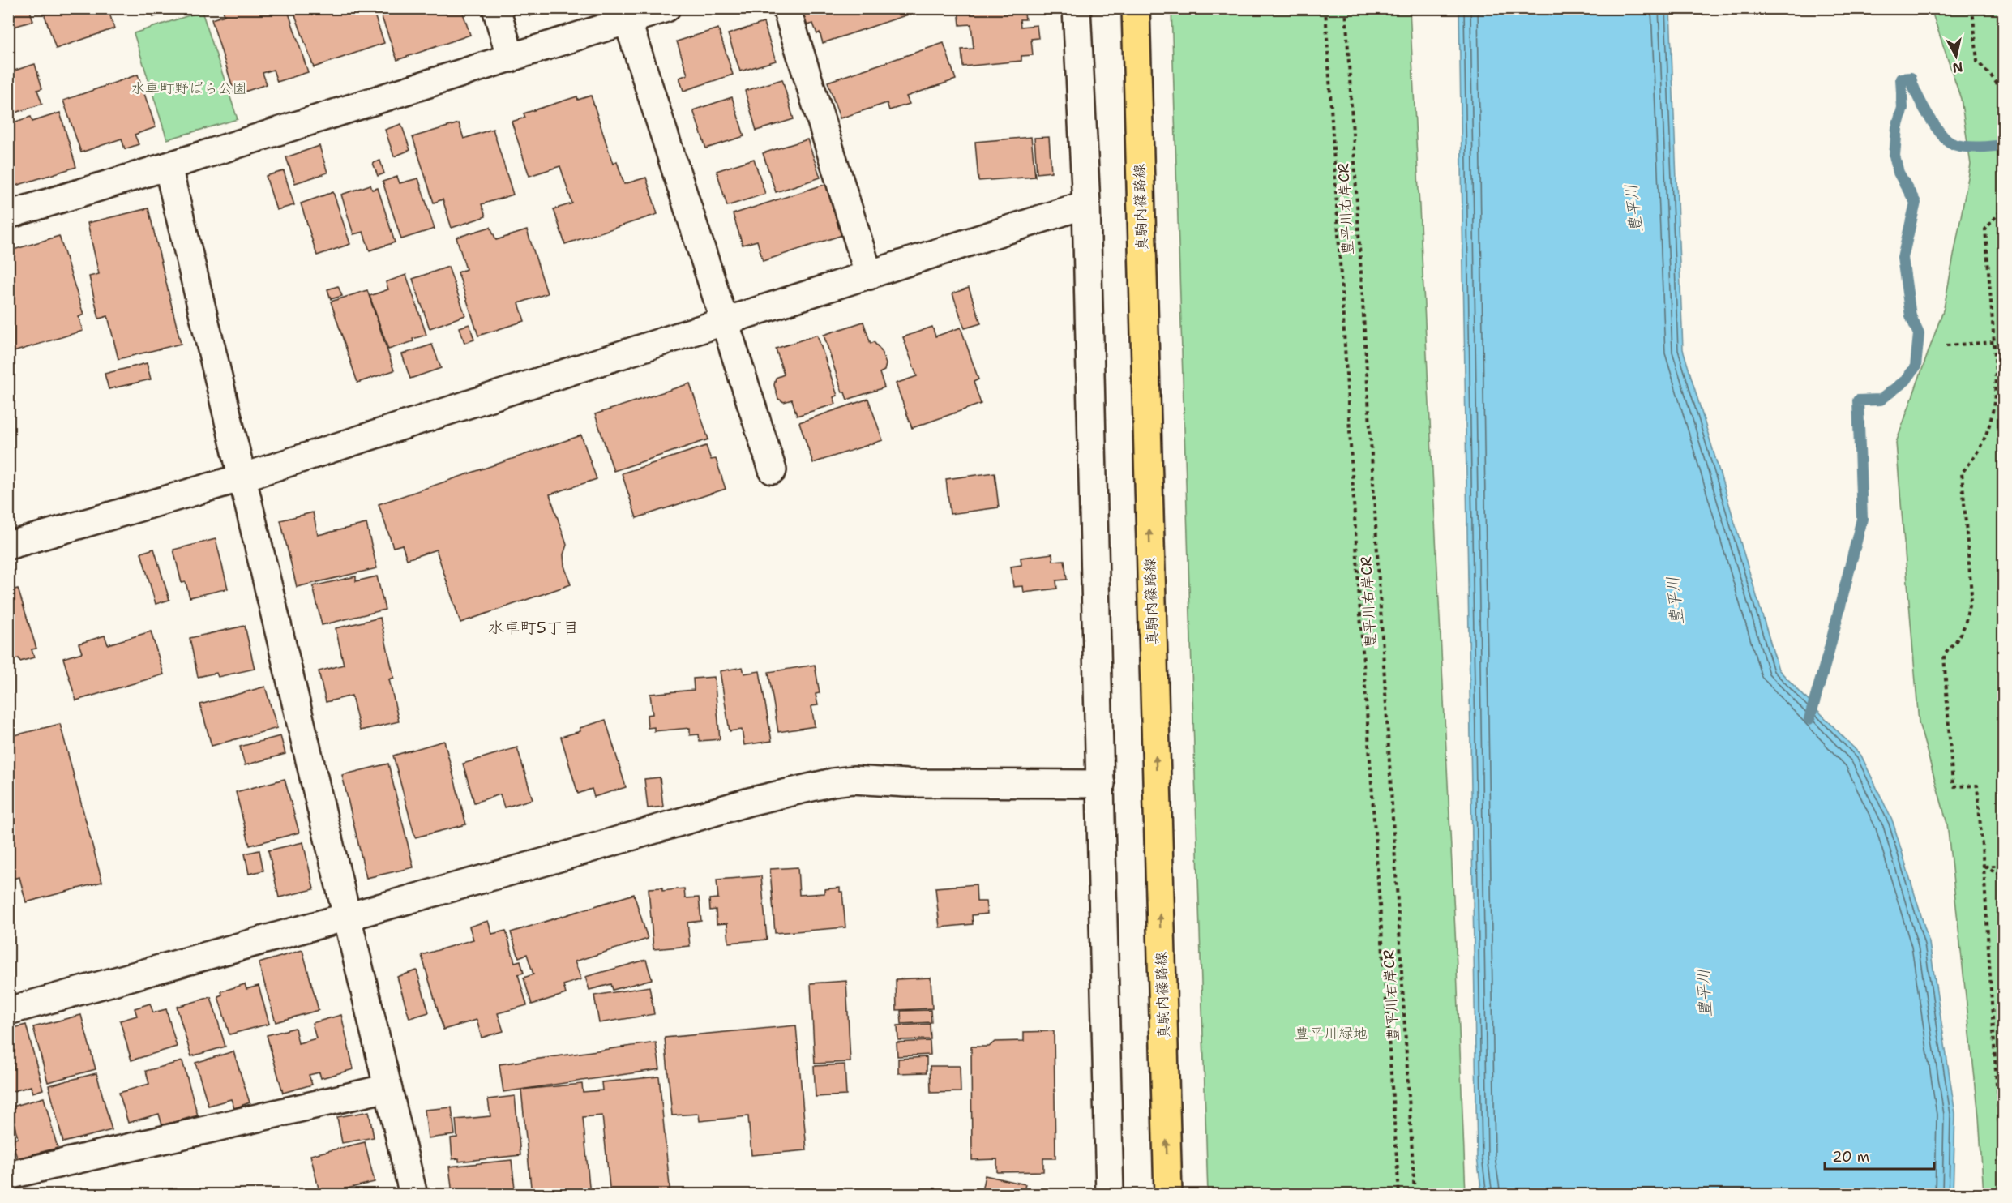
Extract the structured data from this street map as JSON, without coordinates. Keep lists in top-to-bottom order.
{
  "streets": {
    "main road": ["真駒内篠路線"],
    "path": ["豊平川右岸CR"]
  },
  "one_way": ["真駒内篠路線"],
  "districts": ["水車町5丁目"],
  "water": ["豊平川"],
  "parks": ["水車町野ばら公園", "豊平川緑地"],
  "scale_bar": "20 m",
  "north": "bottom"
}
